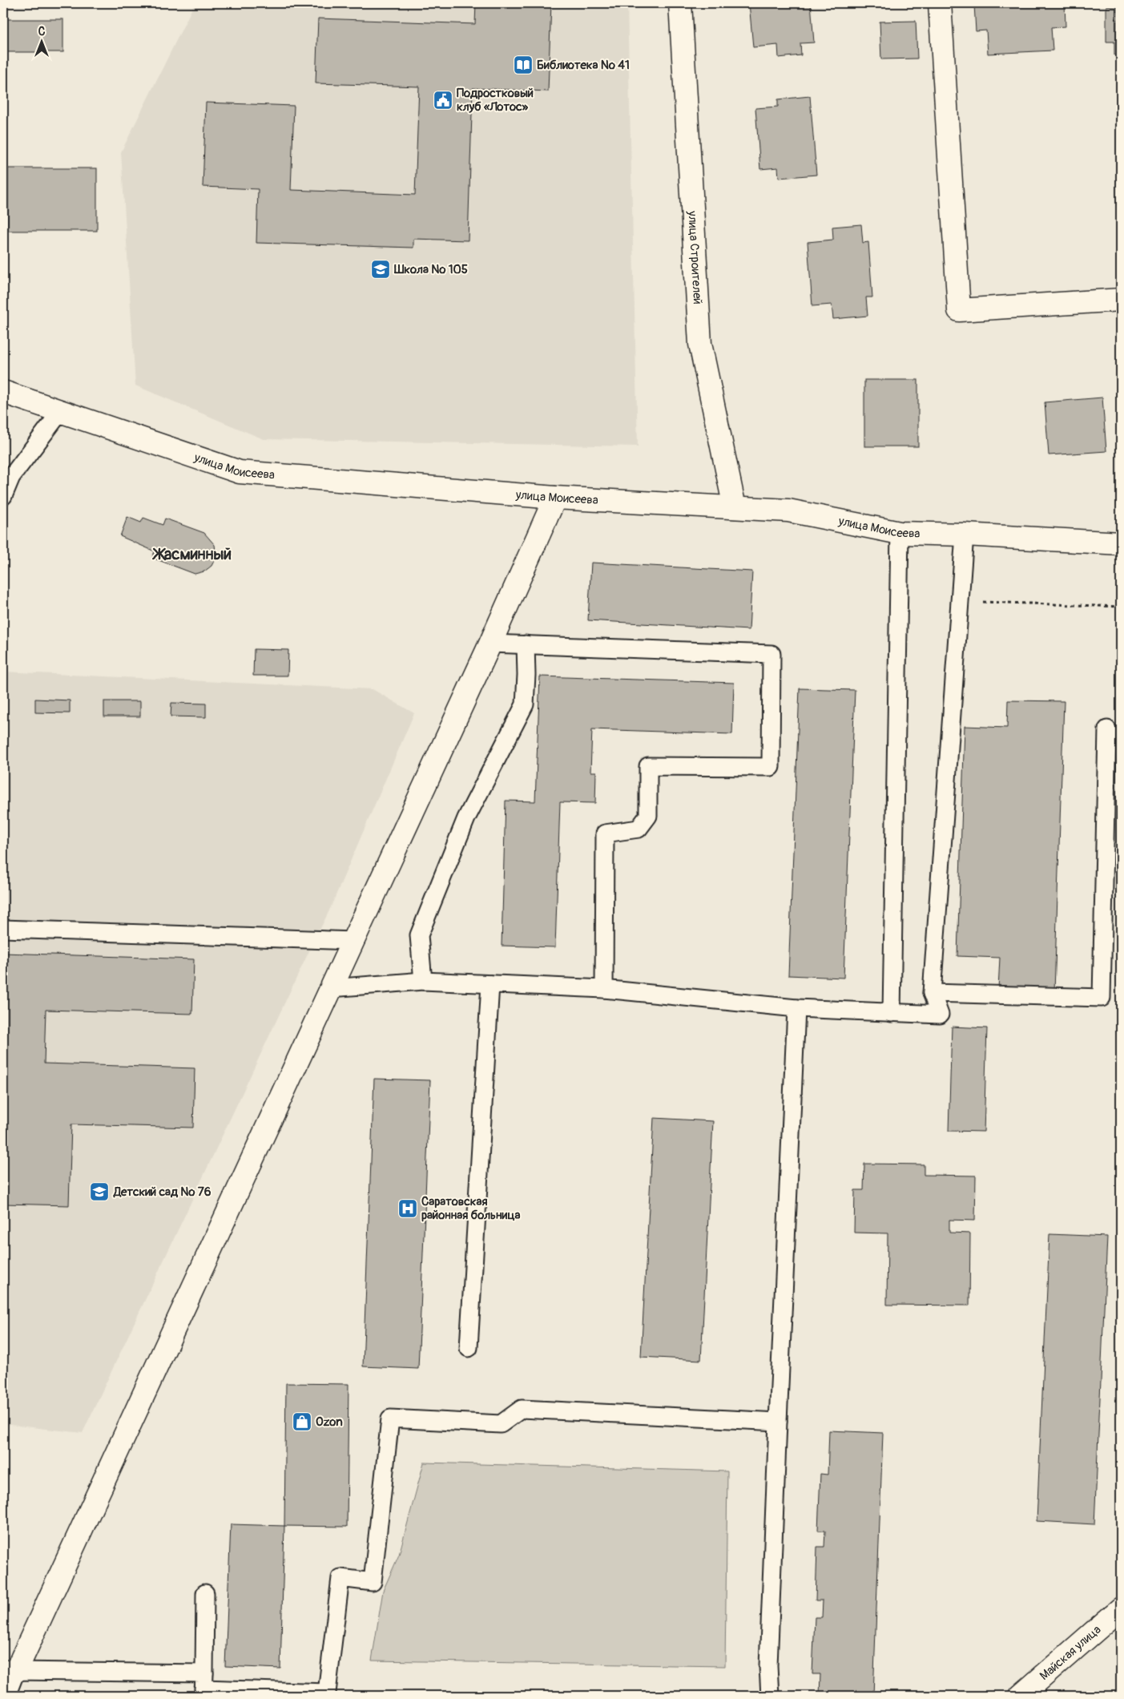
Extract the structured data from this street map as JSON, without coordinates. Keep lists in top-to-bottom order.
{
  "streets": {
    "street": ["улица Строителей", "улица Моисеева", "Майская улица"]
  },
  "crossings": [
    ["улица Строителей", "улица Моисеева"]
  ],
  "districts": ["Жасминный"],
  "places": {
    "library": ["Библиотека № 41"],
    "public building": ["Подростковый клуб «Лотос»"],
    "school or university": ["Школа № 105", "Детский сад № 76"],
    "hospital": ["Саратовская районная больница"],
    "shop": ["Ozon"]
  },
  "north": "top"
}
